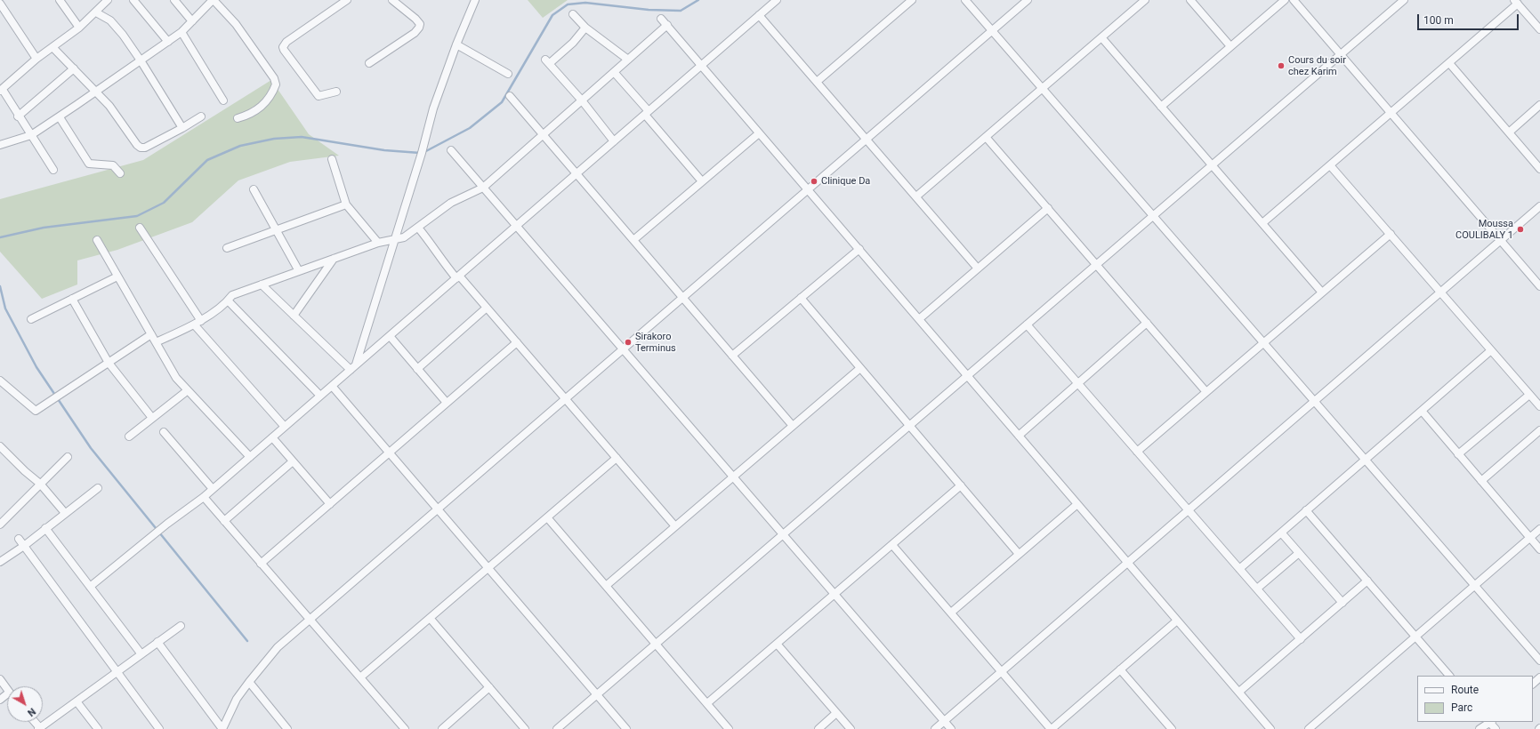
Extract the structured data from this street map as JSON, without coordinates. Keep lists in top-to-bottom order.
{
  "places": [
    "Cours du soir chez Karim",
    "Clinique Da",
    "Moussa COULIBALY 1",
    "Sirakoro Terminus"
  ],
  "legend": ["Route", "Parc"],
  "scale_bar": "100 m",
  "north": "bottom right"
}
